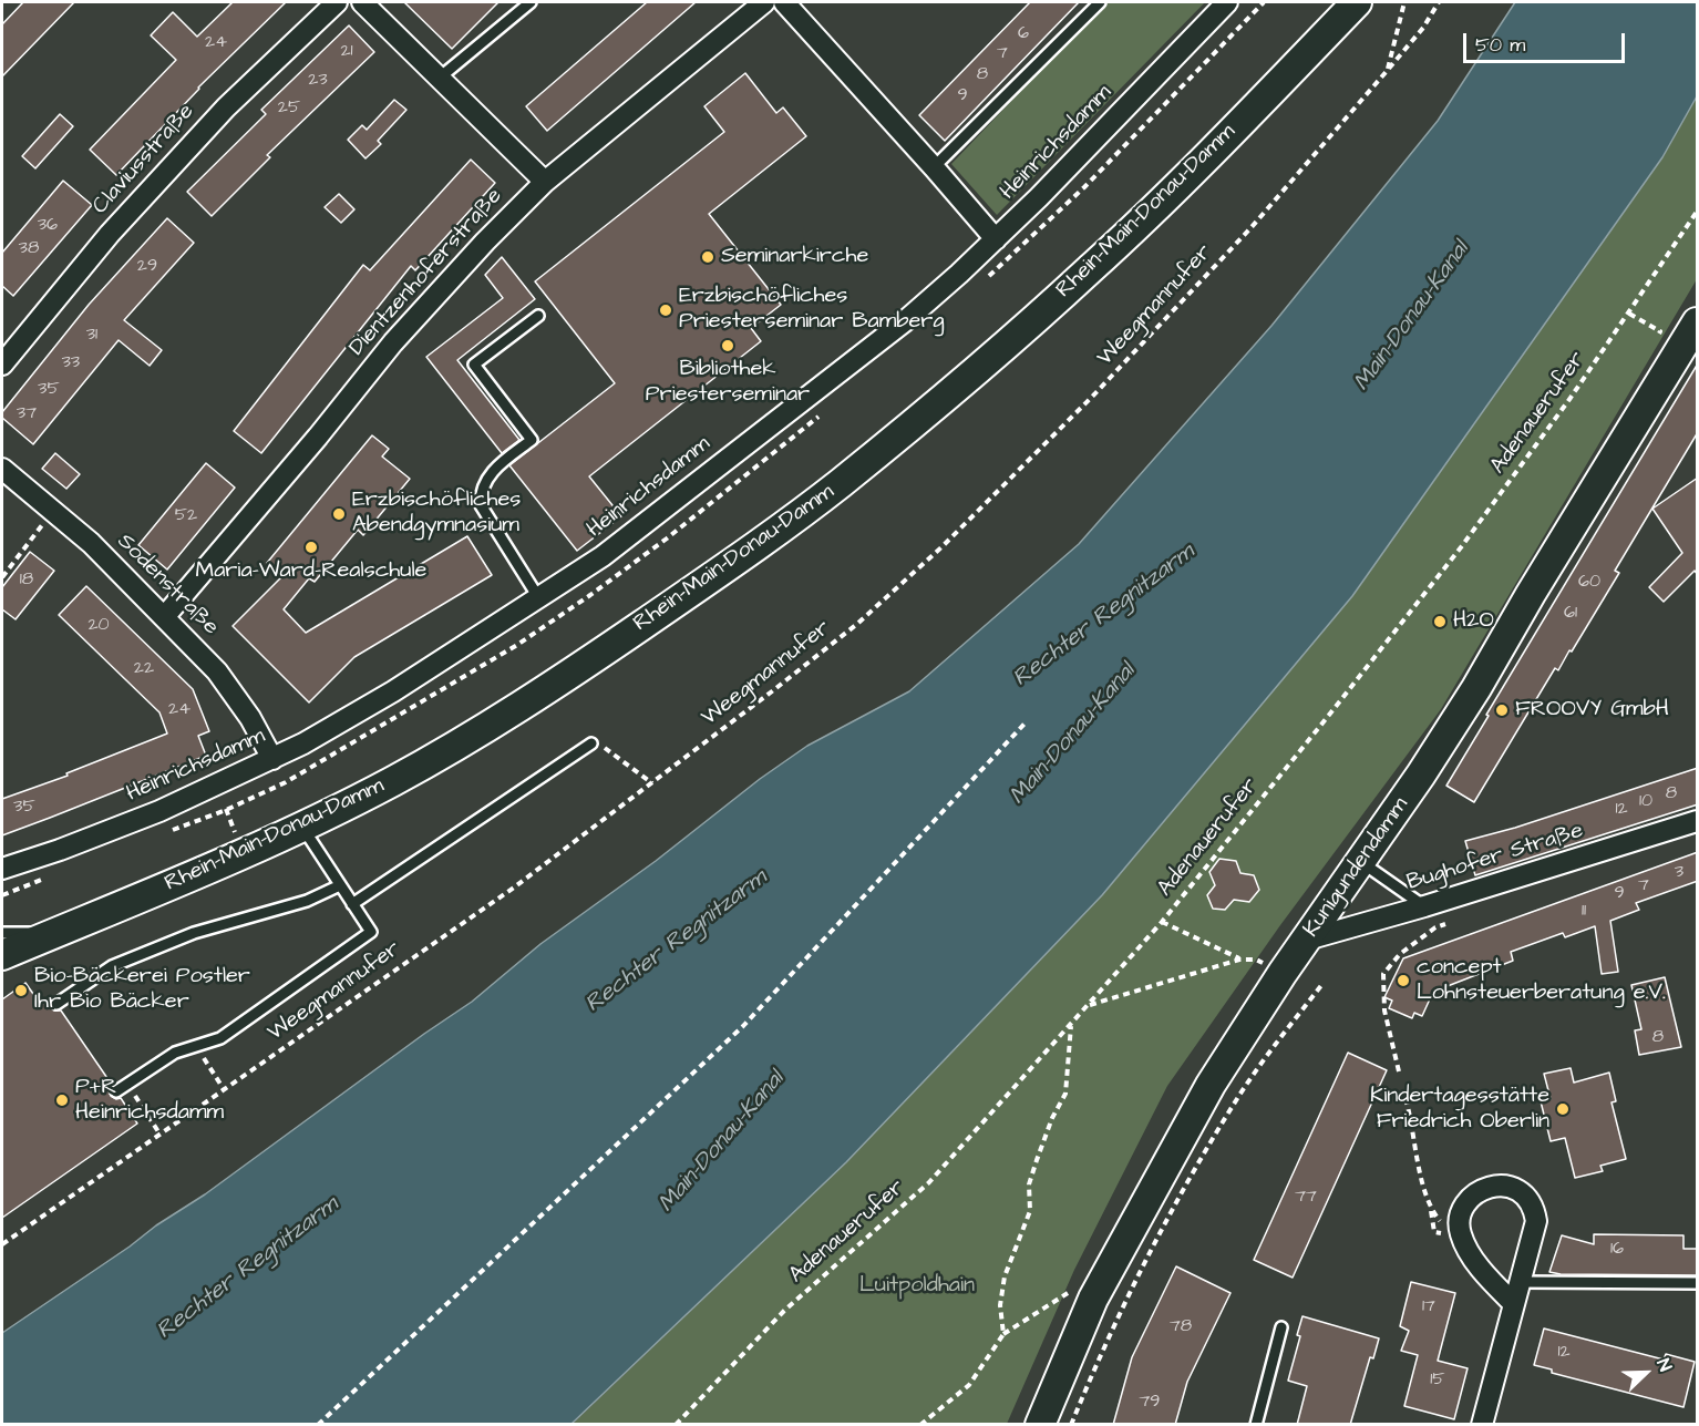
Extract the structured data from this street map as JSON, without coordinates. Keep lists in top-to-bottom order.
{
  "streets": {
    "street": [
      "Heinrichsdamm",
      "Claviusstraße",
      "Rhein-Main-Donau-Damm",
      "Dientzenhoferstraße",
      "Sodenstraße",
      "Bughofer Straße",
      "Kunigundendamm"
    ],
    "path": ["Weegmannufer", "Adenauerufer"]
  },
  "crossings": [
    ["Heinrichsdamm", "Sodenstraße"],
    ["Dientzenhoferstraße", "Sodenstraße"],
    ["Bughofer Straße", "Kunigundendamm"]
  ],
  "water": ["Main-Donau-Kanal", "Rechter Regnitzarm"],
  "parks": ["Luitpoldhain"],
  "places": [
    "Seminarkirche",
    "Erzbischöfliches Priesterseminar Bamberg",
    "Bibliothek Priesterseminar",
    "Erzbischöfliches Abendgymnasium",
    "Maria-Ward-Realschule",
    "H2O",
    "FROOVY GmbH",
    "concept Lohnsteuerberatung e.V.",
    "Bio-Bäckerei Postler Ihr Bio Bäcker",
    "P+R Heinrichsdamm",
    "Kindertagesstätte Friedrich Oberlin"
  ],
  "house_numbers": [
    "6",
    "24",
    "21",
    "7",
    "8",
    "23",
    "9",
    "25",
    "36",
    "38",
    "29",
    "31",
    "33",
    "35",
    "37",
    "52",
    "18",
    "60",
    "61",
    "20",
    "22",
    "24",
    "8",
    "10",
    "35",
    "12",
    "3",
    "7",
    "9",
    "11",
    "8",
    "77",
    "16",
    "17",
    "78",
    "12",
    "15",
    "79"
  ],
  "scale_bar": "50 m",
  "north": "top right"
}
